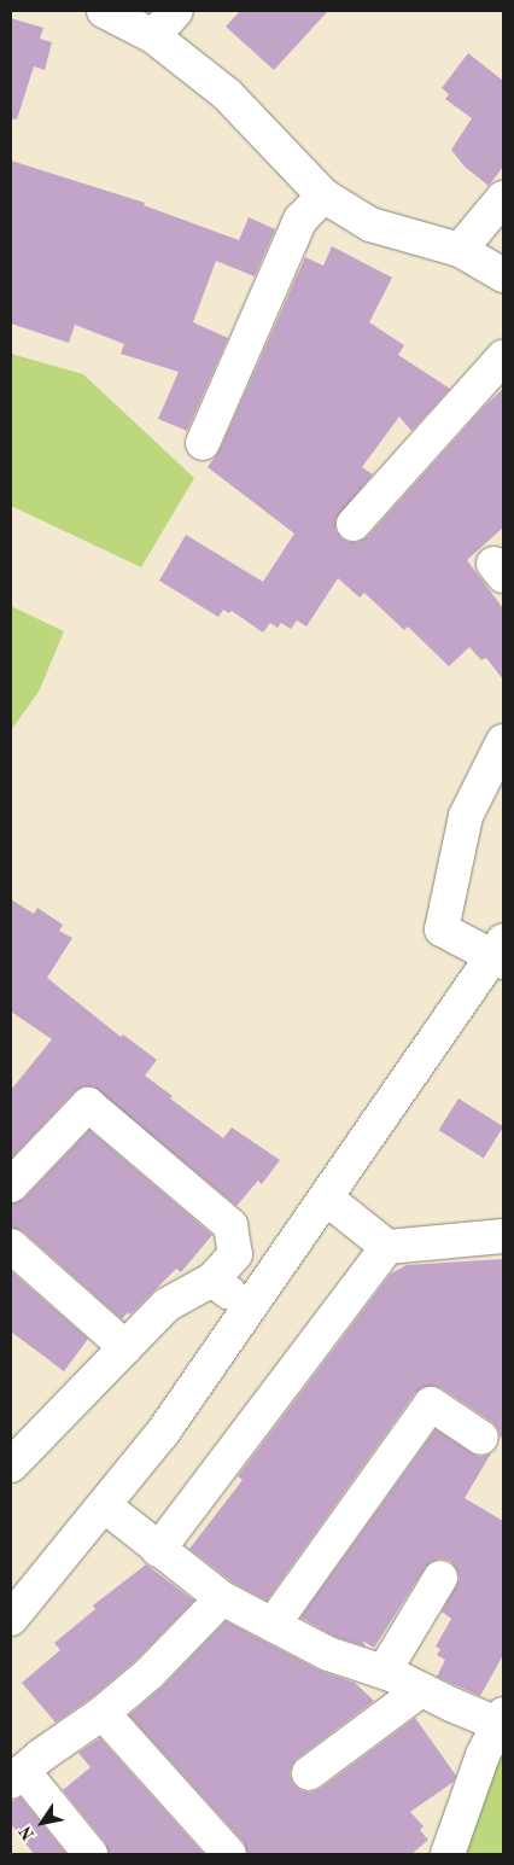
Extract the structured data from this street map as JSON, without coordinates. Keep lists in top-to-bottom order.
{
  "north": "bottom left"
}
